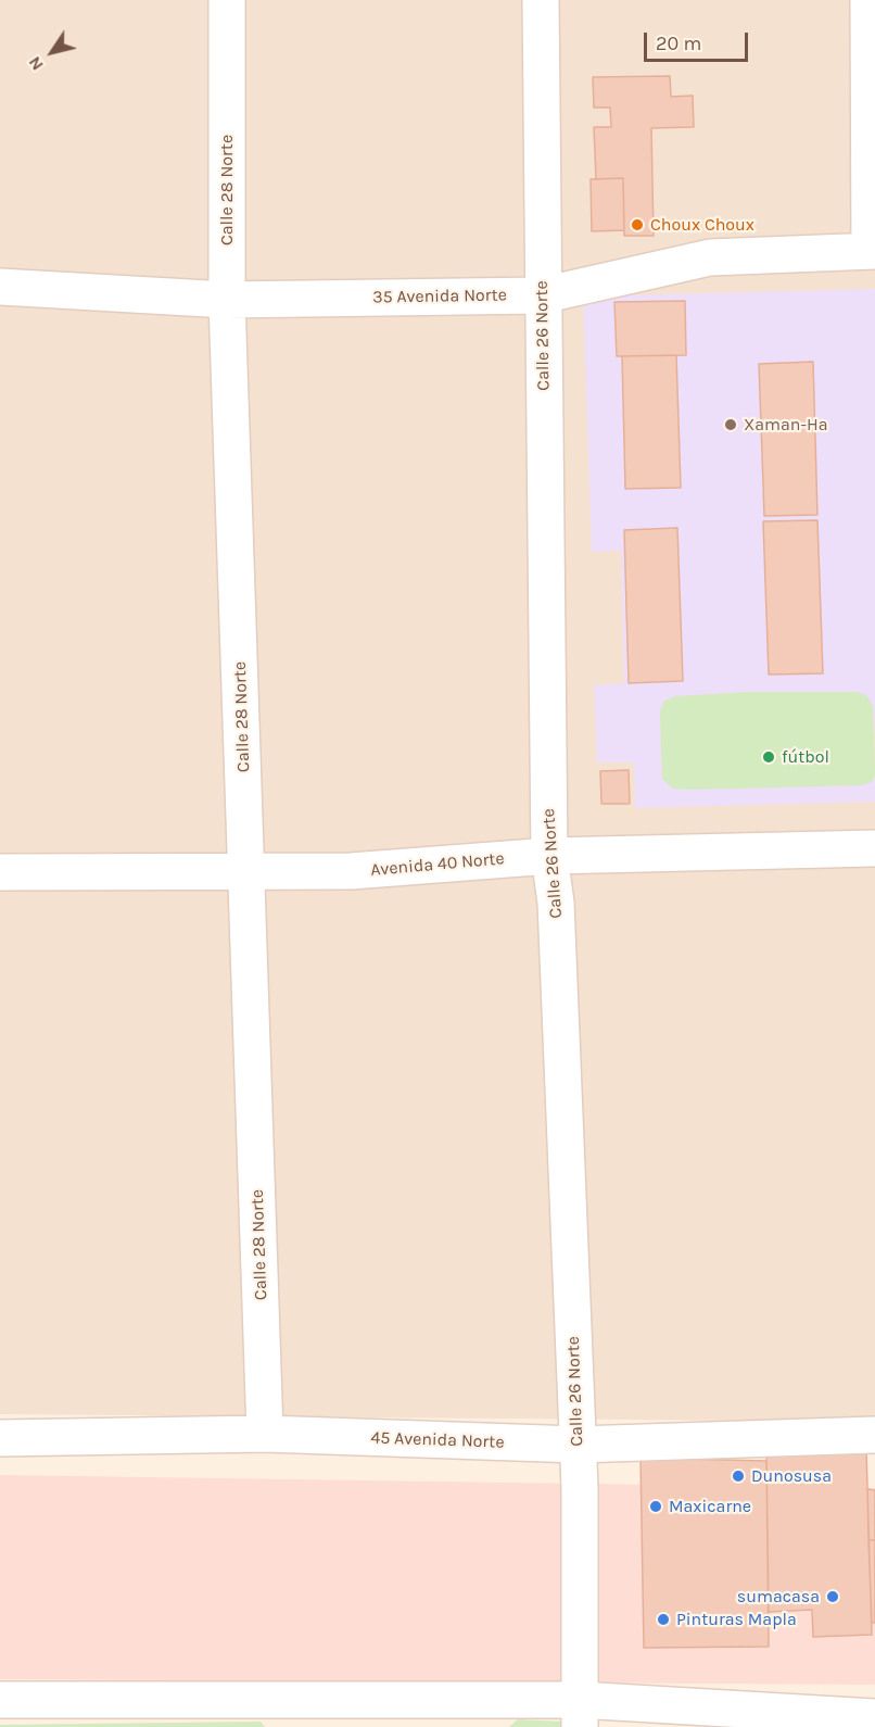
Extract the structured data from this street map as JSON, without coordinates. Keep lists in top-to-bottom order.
{
  "streets": {
    "street": [
      "Calle 28 Norte",
      "35 Avenida Norte",
      "Calle 26 Norte",
      "Avenida 40 Norte",
      "45 Avenida Norte"
    ]
  },
  "crossings": [
    ["Calle 28 Norte", "35 Avenida Norte"],
    ["Calle 28 Norte", "Avenida 40 Norte"],
    ["Calle 28 Norte", "45 Avenida Norte"],
    ["35 Avenida Norte", "Calle 26 Norte"],
    ["Calle 26 Norte", "Avenida 40 Norte"],
    ["Calle 26 Norte", "45 Avenida Norte"]
  ],
  "places": [
    "Choux Choux",
    "Xaman-Ha",
    "fútbol",
    "Dunosusa",
    "Maxicarne",
    "sumacasa",
    "Pinturas Mapla"
  ],
  "scale_bar": "20 m",
  "north": "bottom left"
}
